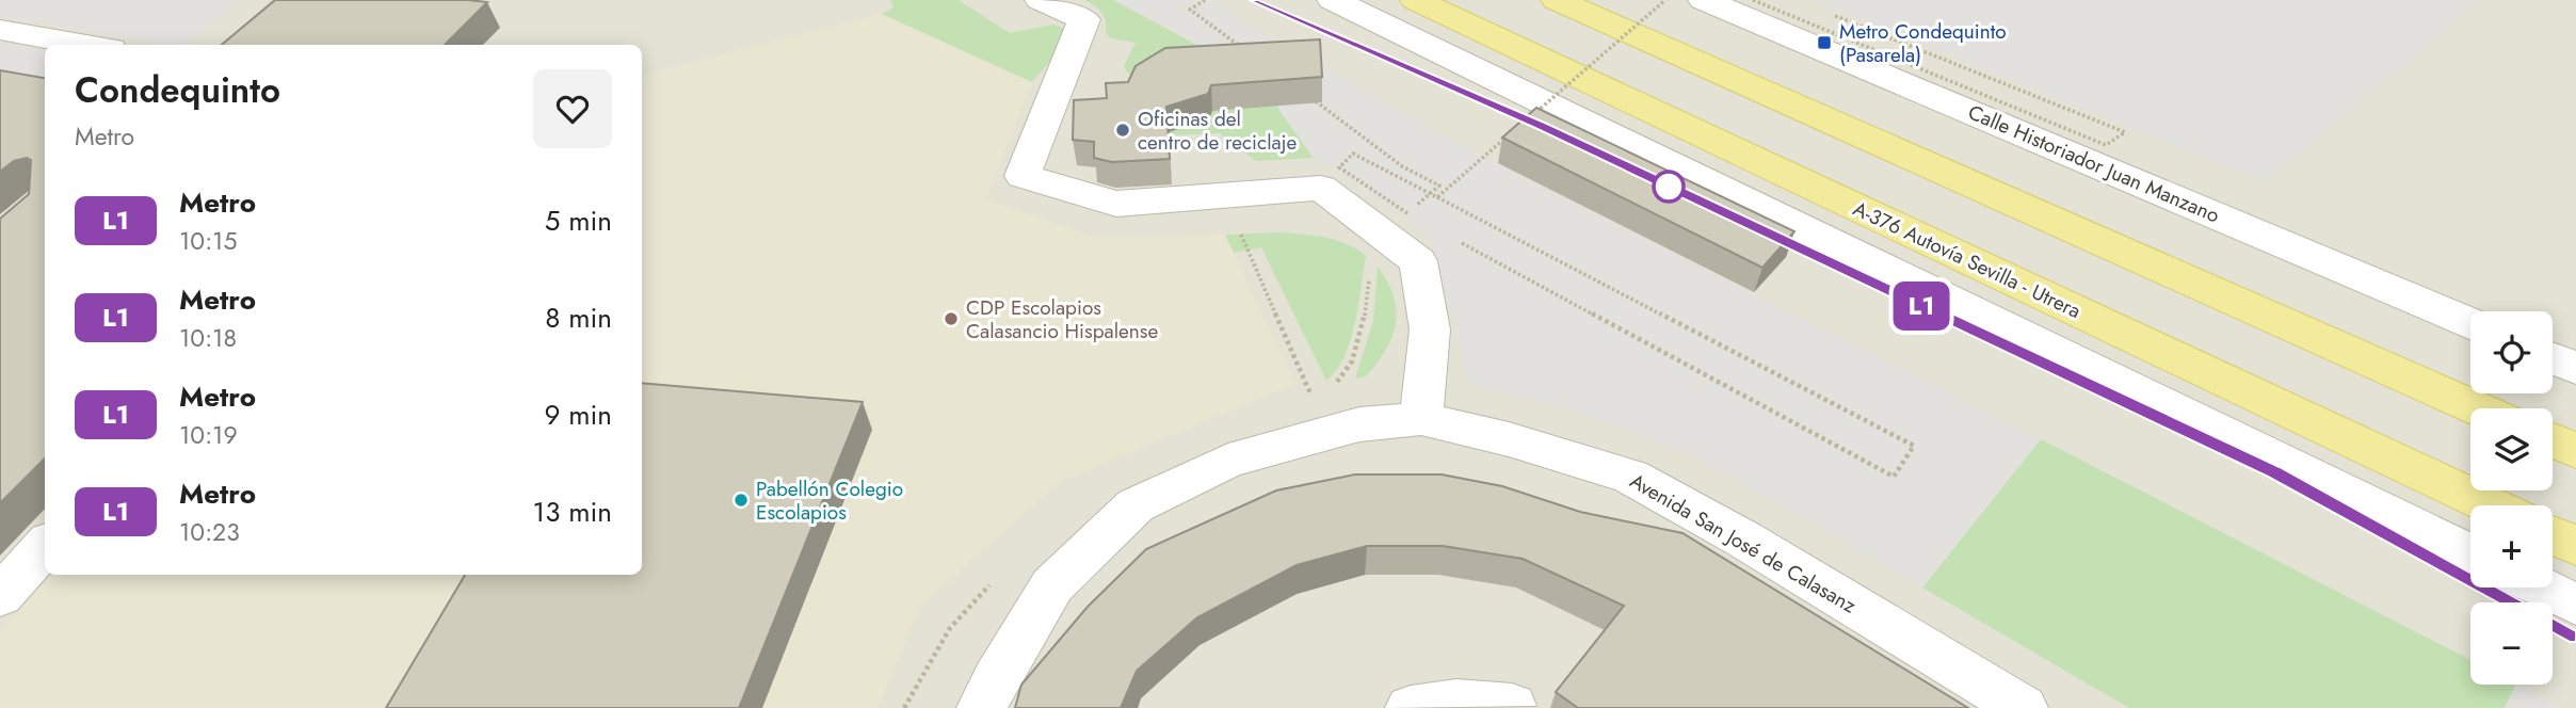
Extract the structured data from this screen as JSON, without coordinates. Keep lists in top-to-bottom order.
{
  "streets": {
    "main road": ["A-376 Autovía Sevilla - Utrera"],
    "street": ["Calle Historiador Juan Manzano", "Avenida San José de Calasanz"]
  },
  "places": {
    "transit": ["Metro Condequinto (Pasarela)"],
    "other": ["Oficinas del centro de reciclaje", "CDP Escolapios Calasancio Hispalense", "Pabellón Colegio Escolapios"]
  },
  "lines": ["metro line L1"],
  "page": {
    "on_map": "L1",
    "heading": ["Condequinto", "Metro"],
    "list": [
      {
        "mark": "L1",
        "name": "Metro",
        "note": "10:15",
        "value": "5 min"
      },
      {
        "mark": "L1",
        "name": "Metro",
        "note": "10:18",
        "value": "8 min"
      },
      {
        "mark": "L1",
        "name": "Metro",
        "note": "10:19",
        "value": "9 min"
      },
      {
        "mark": "L1",
        "name": "Metro",
        "note": "10:23",
        "value": "13 min"
      }
    ],
    "map_buttons": ["+", "−"]
  }
}
